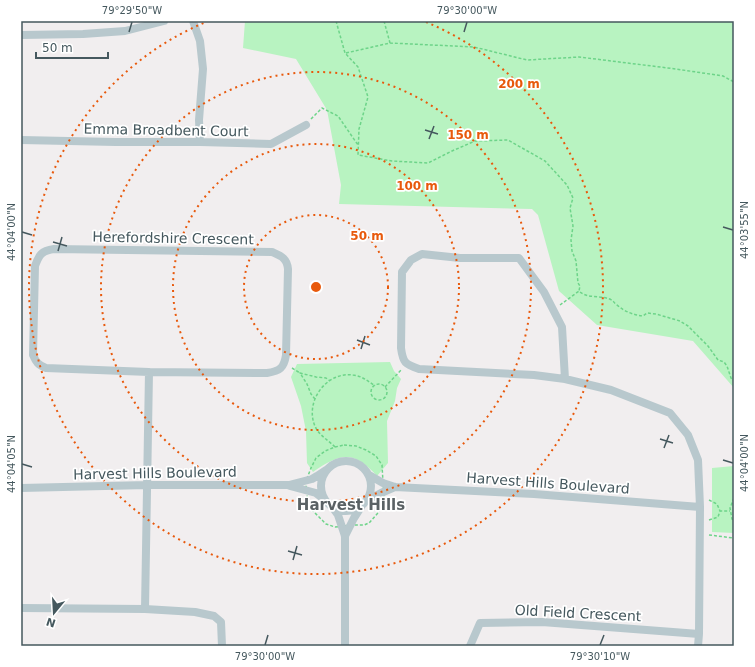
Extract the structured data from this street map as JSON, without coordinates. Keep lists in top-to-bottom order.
{
  "streets": {
    "street": [
      "Emma Broadbent Court",
      "Herefordshire Crescent",
      "Harvest Hills Boulevard",
      "Old Field Crescent"
    ]
  },
  "districts": ["Harvest Hills"],
  "scale_bar": "50 m",
  "north": "bottom",
  "coordinates": [
    "79°29'50\"W",
    "79°30'00\"W",
    "44°03'55\"N",
    "44°04'00\"N",
    "44°04'05\"N",
    "79°30'10\"W"
  ],
  "rings": [
    "200 m",
    "150 m",
    "100 m",
    "50 m"
  ]
}
